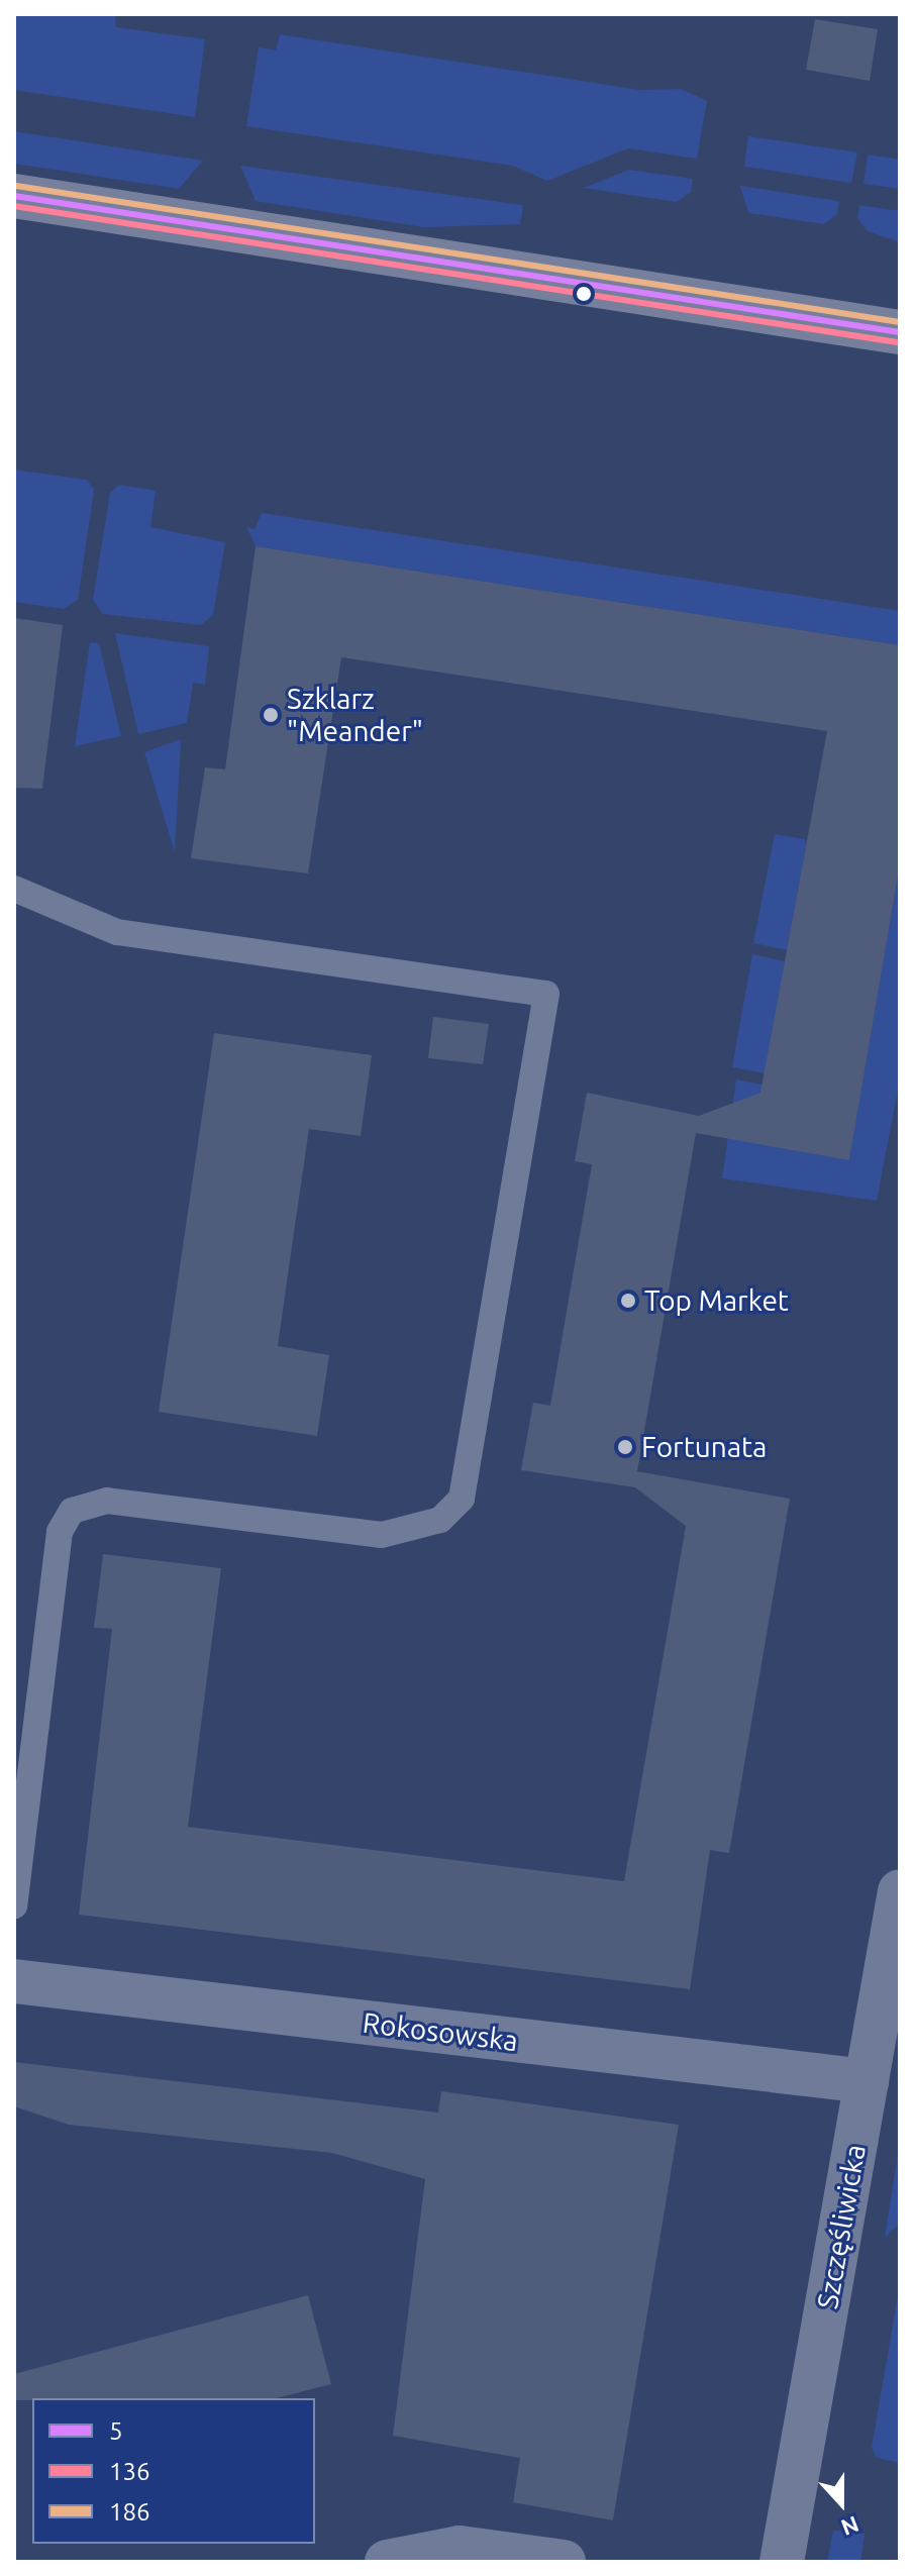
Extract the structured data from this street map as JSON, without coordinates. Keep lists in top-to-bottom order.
{
  "streets": {
    "street": ["Rokosowska", "Szczęśliwicka"]
  },
  "crossings": [
    ["Rokosowska", "Szczęśliwicka"]
  ],
  "places": ["Szklarz \"Meander\"", "Top Market", "Fortunata"],
  "lines": ["transit line 186", "transit line 5", "transit line 136"],
  "legend": ["5", "136", "186"],
  "north": "bottom"
}
